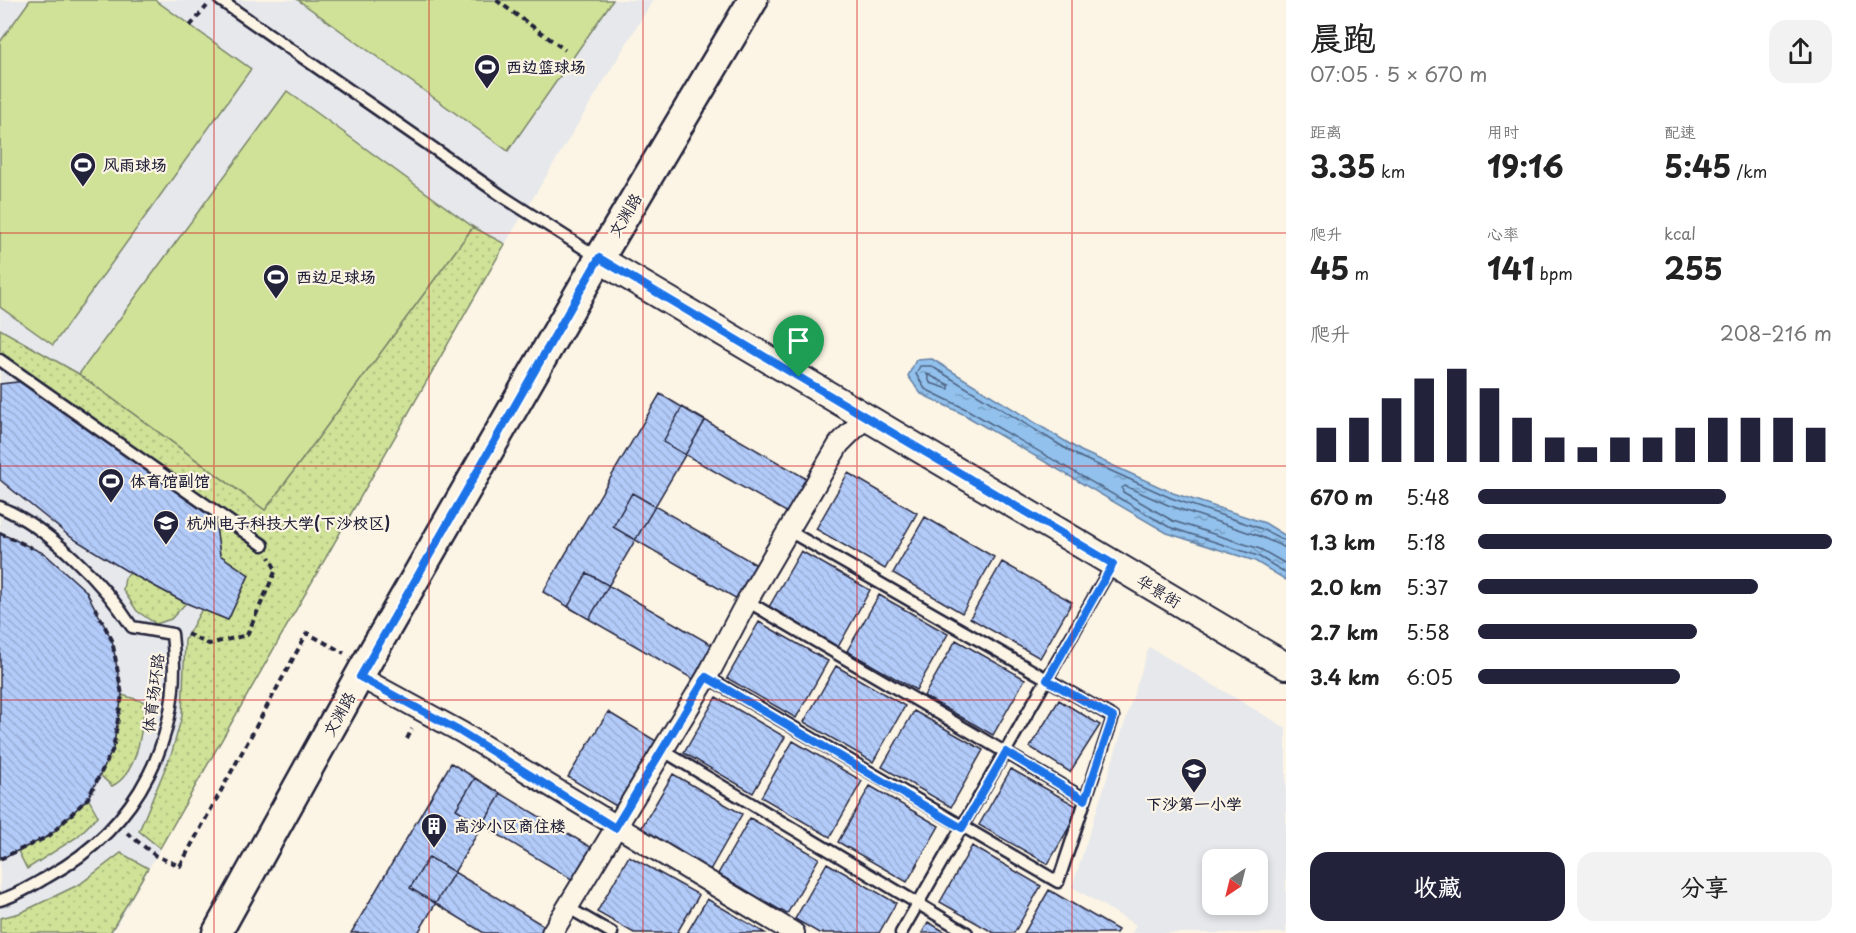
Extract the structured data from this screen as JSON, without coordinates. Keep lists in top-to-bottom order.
{
  "streets": {
    "main road": ["文渊路"],
    "street": ["华景街"],
    "lane": ["体育场环路"]
  },
  "crossings": [
    ["文渊路", "华景街"]
  ],
  "places": {
    "sports": [
      "西边篮球场",
      "风雨球场",
      "西边足球场",
      "体育馆副馆"
    ],
    "school or university": ["杭州电子科技大学(下沙校区)", "下沙第一小学"],
    "building": ["高沙小区商住楼"]
  },
  "north": "bottom left",
  "page": {
    "heading": ["晨跑", "07:05 · 5 × 670 m"],
    "stats": [
      ["距离", "3.35 km"],
      ["用时", "19:16"],
      ["配速", "5:45 /km"],
      ["爬升", "45 m"],
      ["心率", "141 bpm"],
      ["kcal", "255"]
    ],
    "chart": ["爬升", "208–216 m"],
    "list": [
      {
        "name": "670 m",
        "note": "5:48"
      },
      {
        "name": "1.3 km",
        "note": "5:18"
      },
      {
        "name": "2.0 km",
        "note": "5:37"
      },
      {
        "name": "2.7 km",
        "note": "5:58"
      },
      {
        "name": "3.4 km",
        "note": "6:05"
      }
    ],
    "buttons": ["收藏", "分享"]
  }
}
